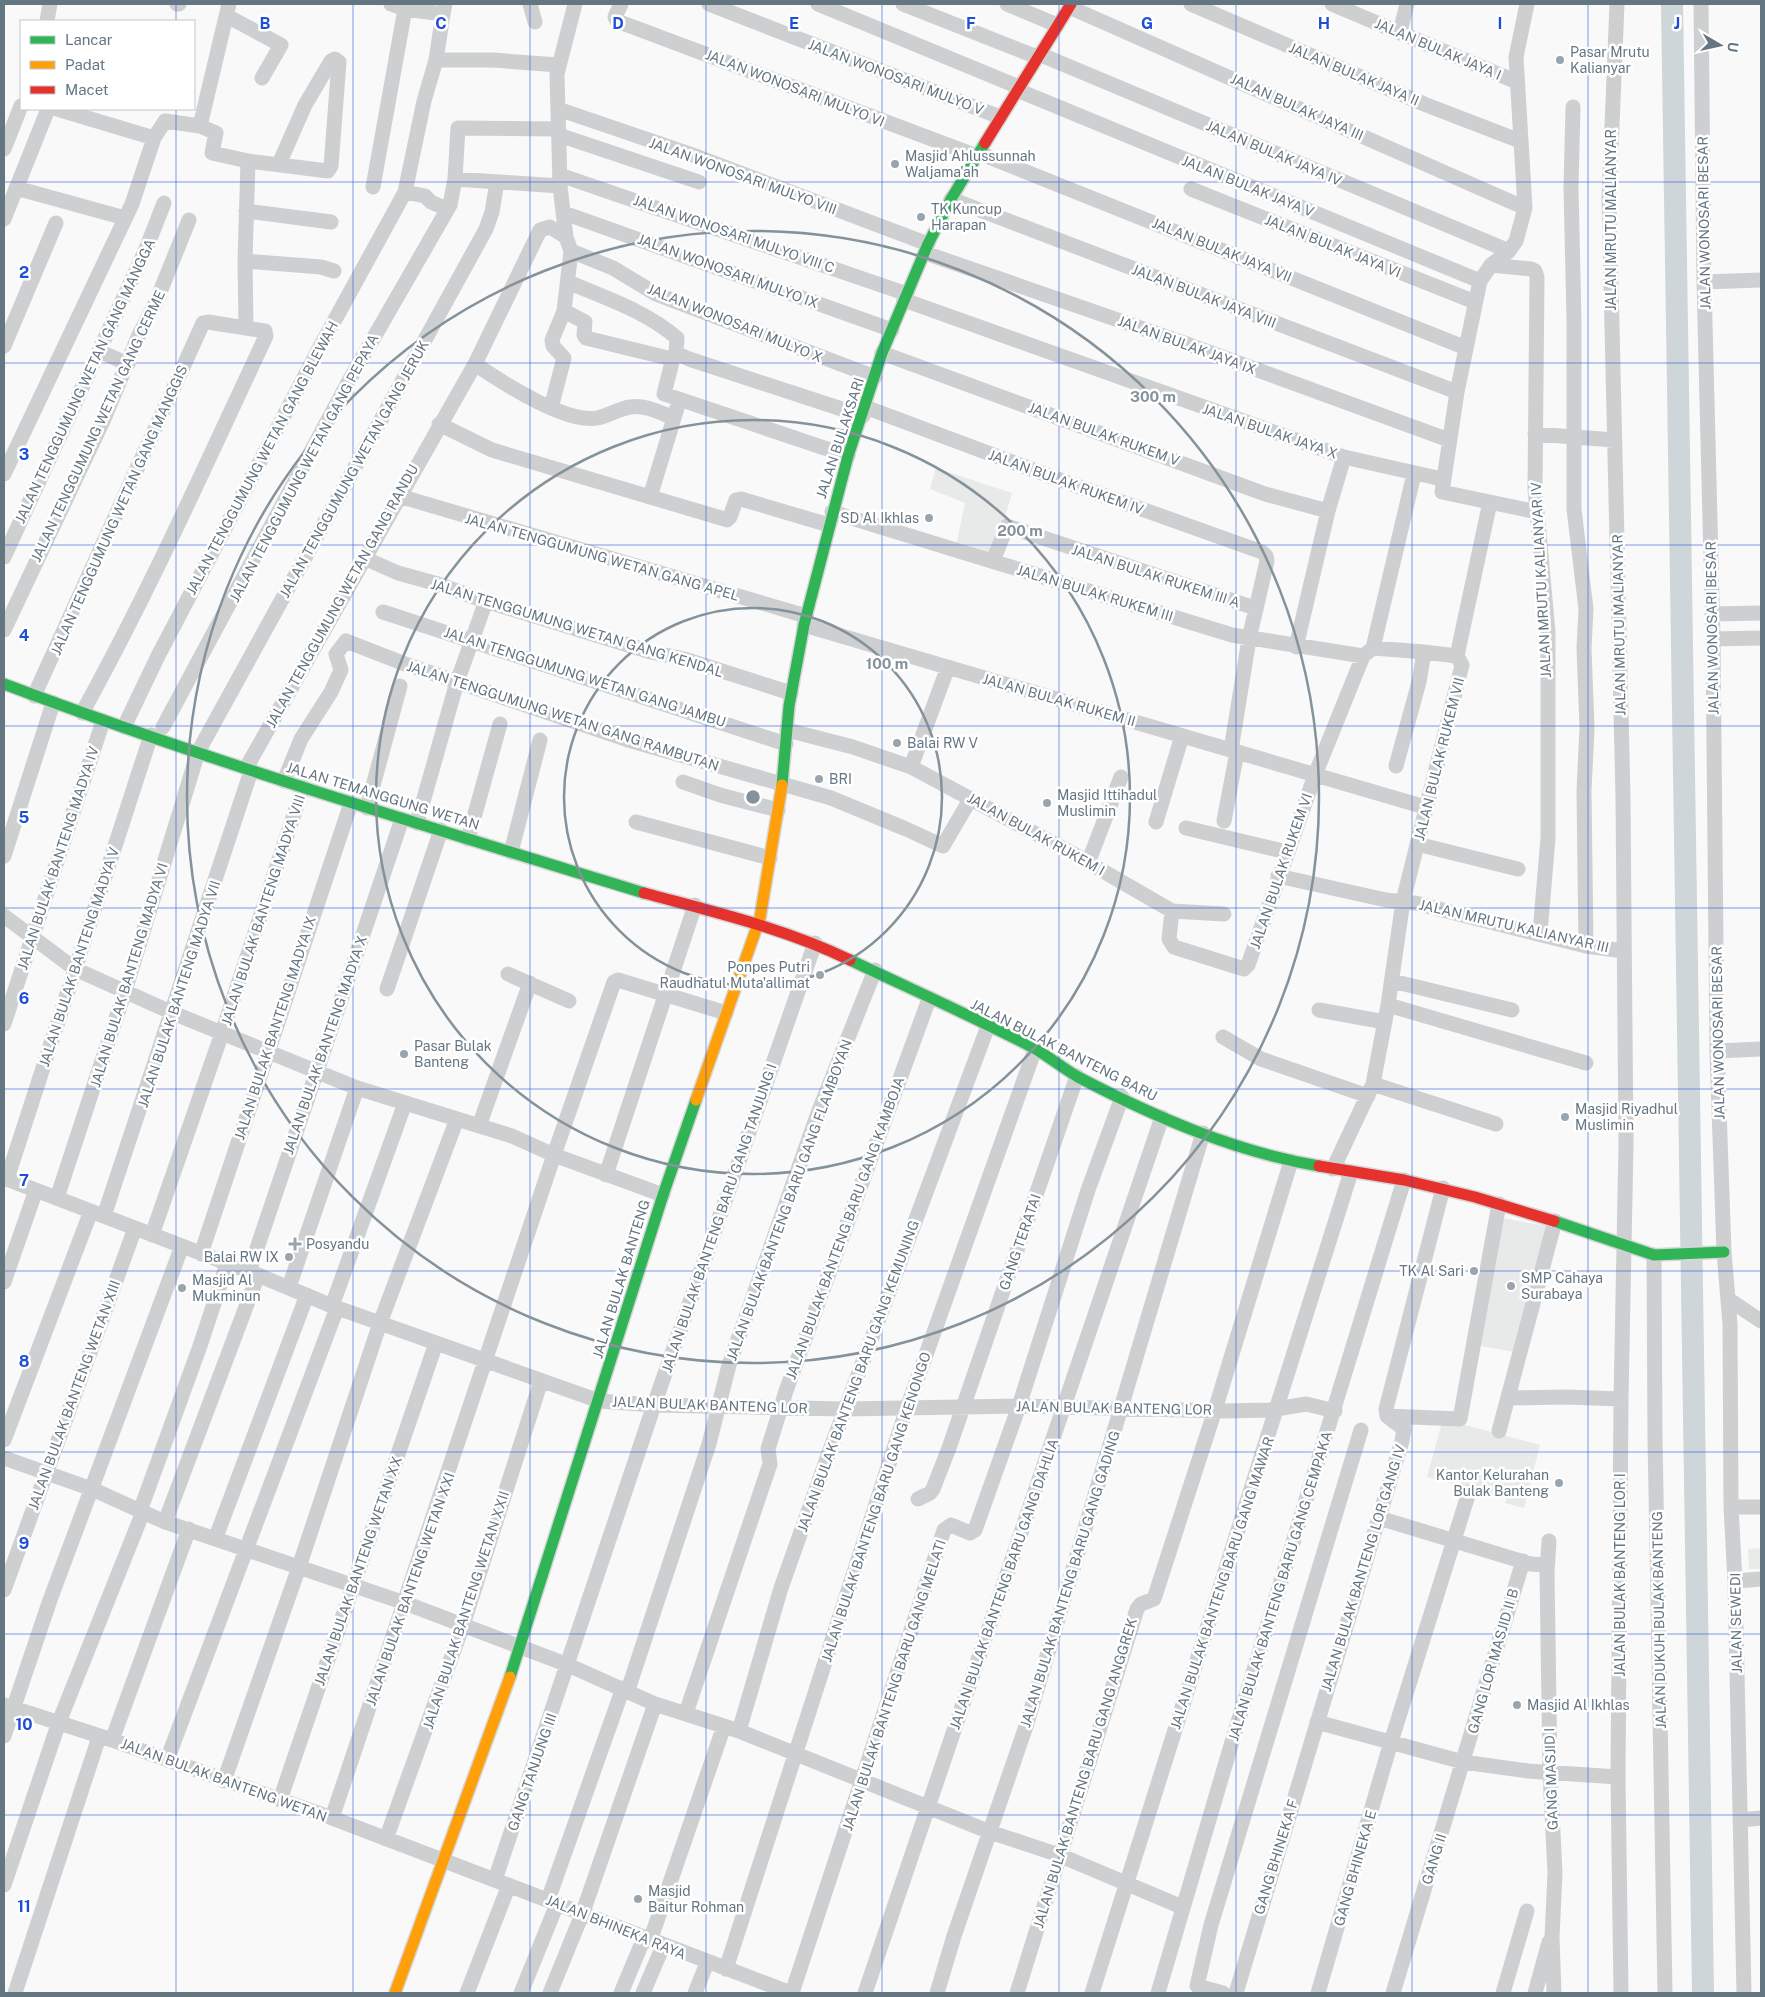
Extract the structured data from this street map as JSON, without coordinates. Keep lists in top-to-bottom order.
{
  "streets": {
    "street": [
      "JALAN BULAK JAYA I",
      "JALAN BULAK JAYA II",
      "JALAN WONOSARI MULYO V",
      "JALAN WONOSARI MULYO VI",
      "JALAN BULAK JAYA III",
      "JALAN BULAK JAYA IV",
      "JALAN WONOSARI MULYO VIII",
      "JALAN BULAK JAYA V",
      "JALAN MRUTU MALIANYAR",
      "JALAN WONOSARI BESAR",
      "JALAN WONOSARI MULYO VIII C",
      "JALAN BULAK JAYA VI",
      "JALAN BULAK JAYA VII",
      "JALAN WONOSARI MULYO IX",
      "JALAN BULAK JAYA VIII",
      "JALAN WONOSARI MULYO X",
      "JALAN BULAK JAYA IX",
      "JALAN TENGGUMUNG WETAN GANG MANGGA",
      "JALAN TENGGUMUNG WETAN GANG CERME",
      "JALAN BULAK JAYA X",
      "JALAN BULAK RUKEM V",
      "JALAN BULAKSARI",
      "JALAN TENGGUMUNG WETAN GANG BLEWAH",
      "JALAN TENGGUMUNG WETAN GANG PEPAYA",
      "JALAN TENGGUMUNG WETAN GANG JERUK",
      "JALAN BULAK RUKEM IV",
      "JALAN TENGGUMUNG WETAN GANG MANGGIS",
      "JALAN TENGGUMUNG WETAN GANG APEL",
      "JALAN BULAK RUKEM III A",
      "JALAN MRUTU KALIANYAR IV",
      "JALAN BULAK RUKEM III",
      "JALAN TENGGUMUNG WETAN GANG RANDU",
      "JALAN TENGGUMUNG WETAN GANG KENDAL",
      "JALAN TENGGUMUNG WETAN GANG JAMBU",
      "JALAN BULAK RUKEM II",
      "JALAN TENGGUMUNG WETAN GANG RAMBUTAN",
      "JALAN BULAK RUKEM VII",
      "JALAN TEMANGGUNG WETAN",
      "JALAN BULAK RUKEM I",
      "JALAN BULAK BANTENG MADYA IV",
      "JALAN BULAK RUKEM VI",
      "JALAN BULAK BANTENG MADYA VIII",
      "JALAN MRUTU KALIANYAR III",
      "JALAN BULAK BANTENG MADYA V",
      "JALAN BULAK BANTENG MADYA VI",
      "JALAN BULAK BANTENG MADYA VII",
      "JALAN BULAK BANTENG MADYA IX",
      "JALAN BULAK BANTENG MADYA X",
      "JALAN BULAK BANTENG BARU",
      "JALAN BULAK BANTENG BARU GANG FLAMBOYAN",
      "JALAN BULAK BANTENG BARU GANG TANJUNG I",
      "JALAN BULAK BANTENG BARU GANG KAMBOJA",
      "GANG TERATAI",
      "JALAN BULAK BANTENG",
      "JALAN BULAK BANTENG BARU GANG KEMUNING",
      "JALAN BULAK BANTENG WETAN XIII",
      "JALAN BULAK BANTENG LOR",
      "JALAN BULAK BANTENG BARU GANG KENONGO",
      "JALAN BULAK BANTENG LOR GANG IV",
      "JALAN BULAK BANTENG WETAN XX",
      "JALAN BULAK BANTENG LOR I",
      "JALAN BULAK BANTENG BARU GANG GADING",
      "JALAN BULAK BANTENG BARU GANG MAWAR",
      "JALAN BULAK BANTENG BARU GANG DAHLIA",
      "JALAN BULAK BANTENG BARU GANG CEMPAKA",
      "JALAN BULAK BANTENG WETAN XXI",
      "JALAN BULAK BANTENG WETAN XXII",
      "JALAN DUKUH BULAK BANTENG",
      "JALAN SEWEDI",
      "GANG LOR MASJID II B",
      "JALAN BULAK BANTENG BARU GANG MELATI",
      "GANG TANJUNG III",
      "JALAN BULAK BANTENG BARU GANG ANGGREK",
      "GANG MASJID I",
      "JALAN BULAK BANTENG WETAN",
      "GANG BHINEKA F",
      "GANG II",
      "GANG BHINEKA E",
      "JALAN BHINEKA RAYA"
    ]
  },
  "crossings": [
    ["JALAN WONOSARI MULYO V", "JALAN BULAKSARI"],
    ["JALAN WONOSARI MULYO VI", "JALAN BULAK JAYA VII"],
    ["JALAN WONOSARI MULYO VI", "JALAN BULAKSARI"],
    ["JALAN BULAK JAYA III", "JALAN BULAKSARI"],
    ["JALAN BULAK JAYA IV", "JALAN BULAKSARI"],
    ["JALAN WONOSARI MULYO VIII", "JALAN BULAK JAYA IX"],
    ["JALAN WONOSARI MULYO VIII", "JALAN BULAKSARI"],
    ["JALAN BULAK JAYA V", "JALAN BULAKSARI"],
    ["JALAN MRUTU MALIANYAR", "JALAN MRUTU KALIANYAR III"],
    ["JALAN MRUTU MALIANYAR", "JALAN BULAK BANTENG BARU"],
    ["JALAN MRUTU MALIANYAR", "JALAN BULAK BANTENG LOR I"],
    ["JALAN WONOSARI BESAR", "JALAN BULAK BANTENG BARU"],
    ["JALAN WONOSARI BESAR", "JALAN SEWEDI"],
    ["JALAN WONOSARI MULYO VIII C", "JALAN BULAK JAYA X"],
    ["JALAN WONOSARI MULYO VIII C", "JALAN BULAKSARI"],
    ["JALAN WONOSARI MULYO VIII C", "JALAN TENGGUMUNG WETAN GANG PEPAYA"],
    ["JALAN WONOSARI MULYO VIII C", "JALAN TENGGUMUNG WETAN GANG JERUK"],
    ["JALAN BULAK JAYA VII", "JALAN BULAKSARI"],
    ["JALAN WONOSARI MULYO IX", "JALAN BULAKSARI"],
    ["JALAN BULAK JAYA VIII", "JALAN BULAKSARI"],
    ["JALAN WONOSARI MULYO X", "JALAN BULAKSARI"],
    ["JALAN BULAK JAYA IX", "JALAN BULAKSARI"],
    ["JALAN BULAK JAYA X", "JALAN BULAKSARI"],
    ["JALAN BULAK RUKEM V", "JALAN BULAKSARI"],
    ["JALAN BULAKSARI", "JALAN BULAK RUKEM IV"],
    ["JALAN BULAKSARI", "JALAN TENGGUMUNG WETAN GANG APEL"],
    ["JALAN BULAKSARI", "JALAN BULAK RUKEM III"],
    ["JALAN BULAKSARI", "JALAN TENGGUMUNG WETAN GANG KENDAL"],
    ["JALAN BULAKSARI", "JALAN TENGGUMUNG WETAN GANG JAMBU"],
    ["JALAN BULAKSARI", "JALAN BULAK RUKEM II"],
    ["JALAN BULAKSARI", "JALAN TENGGUMUNG WETAN GANG RAMBUTAN"],
    ["JALAN BULAKSARI", "JALAN TEMANGGUNG WETAN"],
    ["JALAN BULAKSARI", "JALAN BULAK RUKEM I"],
    ["JALAN BULAKSARI", "JALAN BULAK BANTENG BARU"],
    ["JALAN BULAKSARI", "JALAN BULAK BANTENG"],
    ["JALAN TENGGUMUNG WETAN GANG BLEWAH", "JALAN TEMANGGUNG WETAN"],
    ["JALAN TENGGUMUNG WETAN GANG PEPAYA", "JALAN TEMANGGUNG WETAN"],
    ["JALAN TENGGUMUNG WETAN GANG PEPAYA", "JALAN BULAK BANTENG MADYA V"],
    ["JALAN TENGGUMUNG WETAN GANG JERUK", "JALAN TEMANGGUNG WETAN"],
    ["JALAN TENGGUMUNG WETAN GANG JERUK", "JALAN BULAK BANTENG MADYA VI"],
    ["JALAN BULAK RUKEM IV", "JALAN BULAK RUKEM III A"],
    ["JALAN TENGGUMUNG WETAN GANG MANGGIS", "JALAN TEMANGGUNG WETAN"],
    ["JALAN TENGGUMUNG WETAN GANG APEL", "JALAN TENGGUMUNG WETAN GANG RANDU"],
    ["JALAN TENGGUMUNG WETAN GANG APEL", "JALAN BULAK RUKEM II"],
    ["JALAN BULAK RUKEM III A", "JALAN BULAK RUKEM III"],
    ["JALAN MRUTU KALIANYAR IV", "JALAN MRUTU KALIANYAR III"],
    ["JALAN BULAK RUKEM III", "JALAN BULAK RUKEM VII"],
    ["JALAN TENGGUMUNG WETAN GANG RANDU", "JALAN TENGGUMUNG WETAN GANG KENDAL"],
    ["JALAN TENGGUMUNG WETAN GANG RANDU", "JALAN TEMANGGUNG WETAN"],
    ["JALAN TENGGUMUNG WETAN GANG RANDU", "JALAN BULAK BANTENG MADYA VII"],
    ["JALAN TENGGUMUNG WETAN GANG KENDAL", "JALAN BULAK BANTENG MADYA X"],
    ["JALAN TENGGUMUNG WETAN GANG JAMBU", "JALAN BULAK RUKEM I"],
    ["JALAN TENGGUMUNG WETAN GANG JAMBU", "JALAN BULAK BANTENG MADYA X"],
    ["JALAN BULAK RUKEM II", "JALAN BULAK RUKEM VII"],
    ["JALAN BULAK RUKEM II", "JALAN BULAK RUKEM VI"],
    ["JALAN TENGGUMUNG WETAN GANG RAMBUTAN", "JALAN TEMANGGUNG WETAN"],
    ["JALAN TENGGUMUNG WETAN GANG RAMBUTAN", "JALAN BULAK RUKEM I"],
    ["JALAN TENGGUMUNG WETAN GANG RAMBUTAN", "JALAN BULAK BANTENG MADYA X"],
    ["JALAN BULAK RUKEM VII", "JALAN MRUTU KALIANYAR III"],
    ["JALAN BULAK RUKEM VII", "JALAN BULAK BANTENG BARU"],
    ["JALAN TEMANGGUNG WETAN", "JALAN BULAK BANTENG MADYA IV"],
    ["JALAN TEMANGGUNG WETAN", "JALAN BULAK BANTENG MADYA VIII"],
    ["JALAN TEMANGGUNG WETAN", "JALAN BULAK BANTENG MADYA V"],
    ["JALAN TEMANGGUNG WETAN", "JALAN BULAK BANTENG MADYA VI"],
    ["JALAN TEMANGGUNG WETAN", "JALAN BULAK BANTENG MADYA VII"],
    ["JALAN TEMANGGUNG WETAN", "JALAN BULAK BANTENG MADYA IX"],
    ["JALAN TEMANGGUNG WETAN", "JALAN BULAK BANTENG MADYA X"],
    ["JALAN TEMANGGUNG WETAN", "JALAN BULAK BANTENG BARU"],
    ["JALAN TEMANGGUNG WETAN", "JALAN BULAK BANTENG"],
    ["JALAN BULAK RUKEM I", "JALAN BULAK RUKEM VI"],
    ["JALAN BULAK RUKEM VI", "JALAN MRUTU KALIANYAR III"],
    ["JALAN BULAK BANTENG MADYA VIII", "JALAN BULAK BANTENG LOR"],
    ["JALAN BULAK BANTENG MADYA V", "JALAN BULAK BANTENG LOR"],
    ["JALAN BULAK BANTENG MADYA VI", "JALAN BULAK BANTENG LOR"],
    ["JALAN BULAK BANTENG MADYA VII", "JALAN BULAK BANTENG LOR"],
    ["JALAN BULAK BANTENG MADYA IX", "JALAN BULAK BANTENG LOR"],
    ["JALAN BULAK BANTENG MADYA X", "JALAN BULAK BANTENG LOR"],
    ["JALAN BULAK BANTENG BARU", "JALAN BULAK BANTENG BARU GANG FLAMBOYAN"],
    ["JALAN BULAK BANTENG BARU", "JALAN BULAK BANTENG BARU GANG TANJUNG I"],
    ["JALAN BULAK BANTENG BARU", "JALAN BULAK BANTENG BARU GANG KAMBOJA"],
    ["JALAN BULAK BANTENG BARU", "GANG TERATAI"],
    ["JALAN BULAK BANTENG BARU", "JALAN BULAK BANTENG"],
    ["JALAN BULAK BANTENG BARU", "JALAN BULAK BANTENG BARU GANG KEMUNING"],
    ["JALAN BULAK BANTENG BARU", "JALAN BULAK BANTENG BARU GANG KENONGO"],
    ["JALAN BULAK BANTENG BARU", "JALAN BULAK BANTENG LOR I"],
    ["JALAN BULAK BANTENG BARU", "JALAN BULAK BANTENG BARU GANG GADING"],
    ["JALAN BULAK BANTENG BARU", "JALAN BULAK BANTENG BARU GANG MAWAR"],
    ["JALAN BULAK BANTENG BARU", "JALAN BULAK BANTENG BARU GANG DAHLIA"],
    ["JALAN BULAK BANTENG BARU", "JALAN BULAK BANTENG BARU GANG CEMPAKA"],
    ["JALAN BULAK BANTENG BARU", "JALAN DUKUH BULAK BANTENG"],
    ["JALAN BULAK BANTENG BARU", "JALAN SEWEDI"],
    ["JALAN BULAK BANTENG BARU", "JALAN BULAK BANTENG BARU GANG MELATI"],
    ["JALAN BULAK BANTENG BARU", "JALAN BULAK BANTENG BARU GANG ANGGREK"],
    ["JALAN BULAK BANTENG BARU GANG FLAMBOYAN", "JALAN BULAK BANTENG LOR"],
    ["JALAN BULAK BANTENG BARU GANG FLAMBOYAN", "JALAN BHINEKA RAYA"],
    ["JALAN BULAK BANTENG BARU GANG TANJUNG I", "JALAN BULAK BANTENG LOR"],
    ["JALAN BULAK BANTENG BARU GANG TANJUNG I", "GANG TANJUNG III"],
    ["JALAN BULAK BANTENG BARU GANG KAMBOJA", "JALAN BULAK BANTENG LOR"],
    ["GANG TERATAI", "JALAN BULAK BANTENG LOR"],
    ["JALAN BULAK BANTENG", "JALAN BULAK BANTENG LOR"],
    ["JALAN BULAK BANTENG", "JALAN BULAK BANTENG WETAN"],
    ["JALAN BULAK BANTENG", "JALAN BHINEKA RAYA"],
    ["JALAN BULAK BANTENG BARU GANG KEMUNING", "JALAN BULAK BANTENG LOR"],
    ["JALAN BULAK BANTENG WETAN XIII", "JALAN BULAK BANTENG LOR"],
    ["JALAN BULAK BANTENG LOR", "JALAN BULAK BANTENG BARU GANG KENONGO"],
    ["JALAN BULAK BANTENG LOR", "JALAN BULAK BANTENG WETAN XX"],
    ["JALAN BULAK BANTENG LOR", "JALAN BULAK BANTENG BARU GANG GADING"],
    ["JALAN BULAK BANTENG LOR", "JALAN BULAK BANTENG BARU GANG MAWAR"],
    ["JALAN BULAK BANTENG LOR", "JALAN BULAK BANTENG BARU GANG DAHLIA"],
    ["JALAN BULAK BANTENG LOR", "JALAN BULAK BANTENG BARU GANG CEMPAKA"],
    ["JALAN BULAK BANTENG LOR", "JALAN BULAK BANTENG WETAN XXI"],
    ["JALAN BULAK BANTENG LOR", "JALAN BULAK BANTENG WETAN XXII"],
    ["JALAN BULAK BANTENG LOR", "JALAN BULAK BANTENG BARU GANG MELATI"],
    ["JALAN BULAK BANTENG LOR", "JALAN BULAK BANTENG BARU GANG ANGGREK"],
    ["JALAN BULAK BANTENG BARU GANG KENONGO", "JALAN BHINEKA RAYA"],
    ["JALAN BULAK BANTENG LOR GANG IV", "GANG BHINEKA F"],
    ["JALAN BULAK BANTENG WETAN XX", "JALAN BULAK BANTENG WETAN"],
    ["JALAN BULAK BANTENG WETAN XXI", "JALAN BULAK BANTENG WETAN"],
    ["JALAN BULAK BANTENG WETAN XXII", "JALAN BULAK BANTENG WETAN"],
    ["GANG LOR MASJID II B", "GANG II"],
    ["JALAN BULAK BANTENG BARU GANG MELATI", "JALAN BHINEKA RAYA"],
    ["GANG TANJUNG III", "JALAN BHINEKA RAYA"],
    ["JALAN BULAK BANTENG WETAN", "JALAN BHINEKA RAYA"]
  ],
  "places": {
    "other": [
      "Pasar Mrutu Kalianyar",
      "Masjid Ahlussunnah Waljama'ah",
      "TK Kuncup Harapan",
      "SD Al Ikhlas",
      "Balai RW V",
      "BRI",
      "Masjid Ittihadul Muslimin",
      "Ponpes Putri Raudhatul Muta'allimat",
      "Pasar Bulak Banteng",
      "Masjid Riyadhul Muslimin",
      "Balai RW IX",
      "TK Al Sari",
      "SMP Cahaya Surabaya",
      "Masjid Al Mukminun",
      "Kantor Kelurahan Bulak Banteng",
      "Masjid Al Ikhlas",
      "Masjid Baitur Rohman"
    ],
    "health": ["Posyandu"]
  },
  "legend": ["Lancar", "Padat", "Macet"],
  "north": "right",
  "grid": {
    "columns": [
      "B",
      "C",
      "D",
      "E",
      "F",
      "G",
      "H",
      "I",
      "J"
    ],
    "rows": [
      "2",
      "3",
      "4",
      "5",
      "6",
      "7",
      "8",
      "9",
      "10",
      "11"
    ]
  },
  "rings": ["300 m", "200 m", "100 m"]
}
